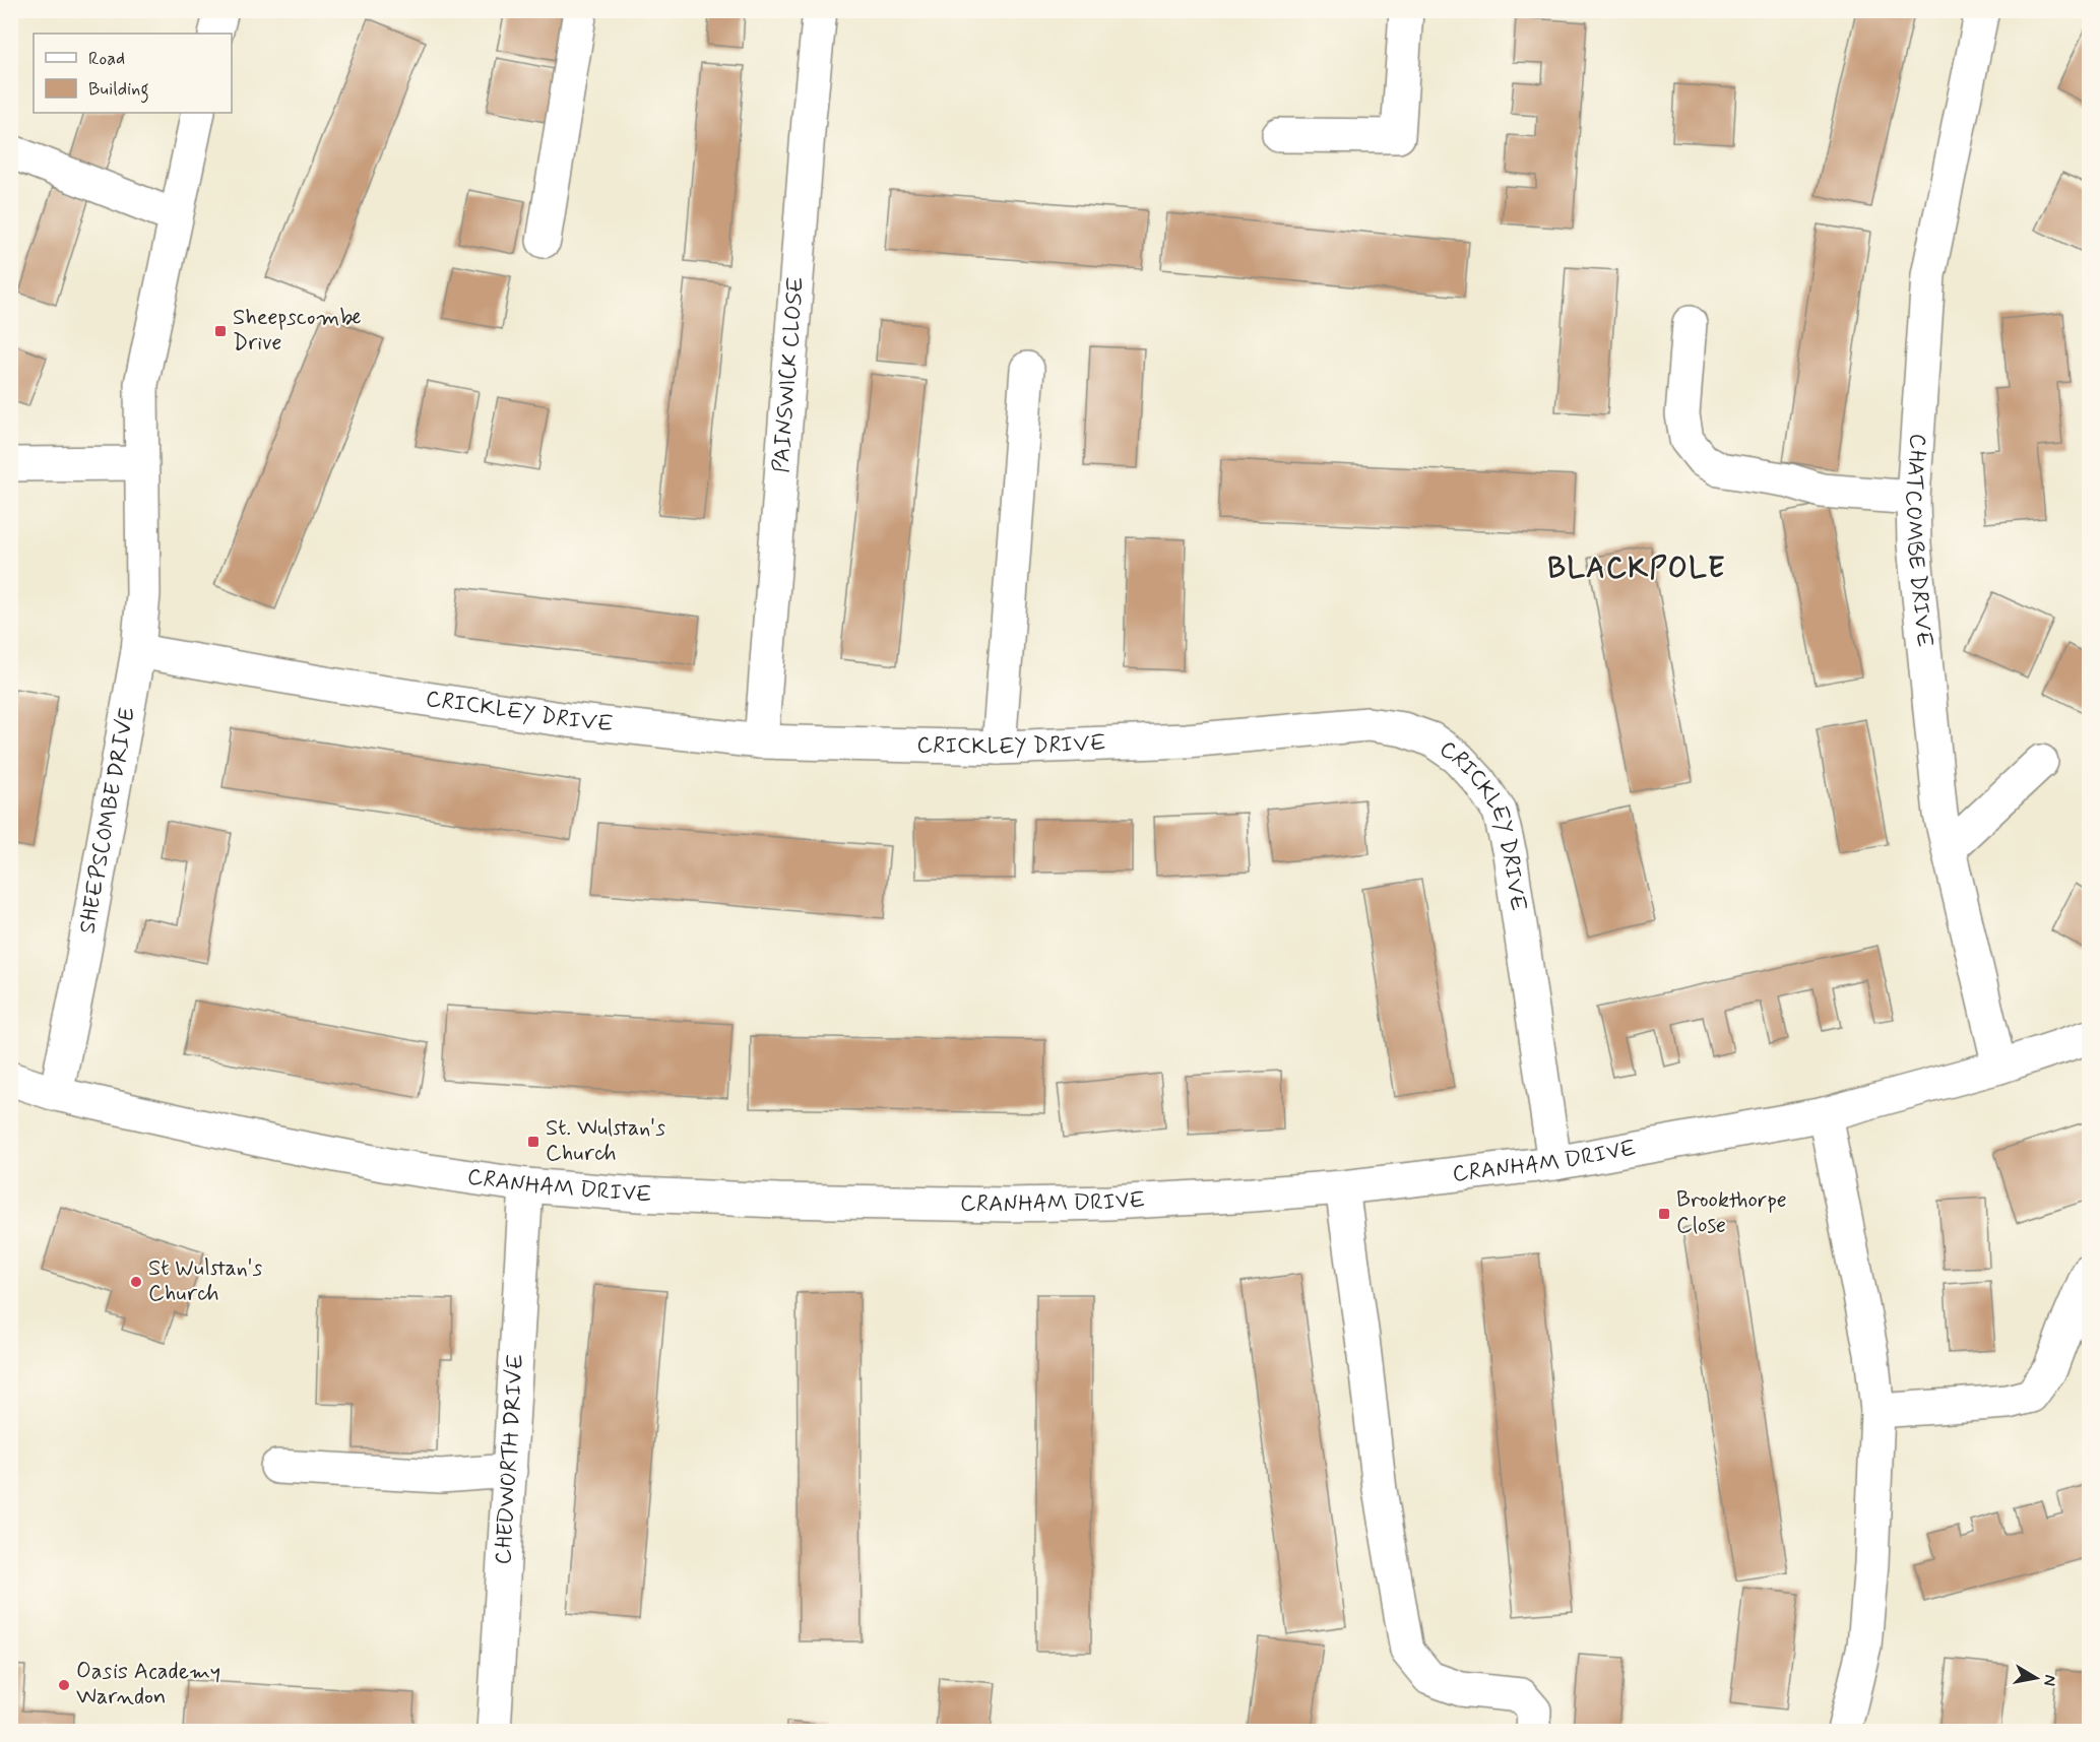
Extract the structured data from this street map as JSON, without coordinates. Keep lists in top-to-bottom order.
{
  "streets": {
    "street": [
      "PAINSWICK CLOSE",
      "CHATCOMBE DRIVE",
      "CRICKLEY DRIVE",
      "SHEEPSCOMBE DRIVE",
      "CRANHAM DRIVE",
      "CHEDWORTH DRIVE"
    ]
  },
  "crossings": [
    ["PAINSWICK CLOSE", "CRICKLEY DRIVE"],
    ["CHATCOMBE DRIVE", "CRANHAM DRIVE"],
    ["CRICKLEY DRIVE", "SHEEPSCOMBE DRIVE"],
    ["CRICKLEY DRIVE", "CRANHAM DRIVE"],
    ["SHEEPSCOMBE DRIVE", "CRANHAM DRIVE"],
    ["CRANHAM DRIVE", "CHEDWORTH DRIVE"]
  ],
  "districts": ["BLACKPOLE"],
  "places": {
    "transit": ["Sheepscombe Drive", "St. Wulstan's Church", "Brookthorpe Close"],
    "other": ["St Wulstan's Church", "Oasis Academy Warndon"]
  },
  "legend": ["Road", "Building"],
  "north": "right"
}
